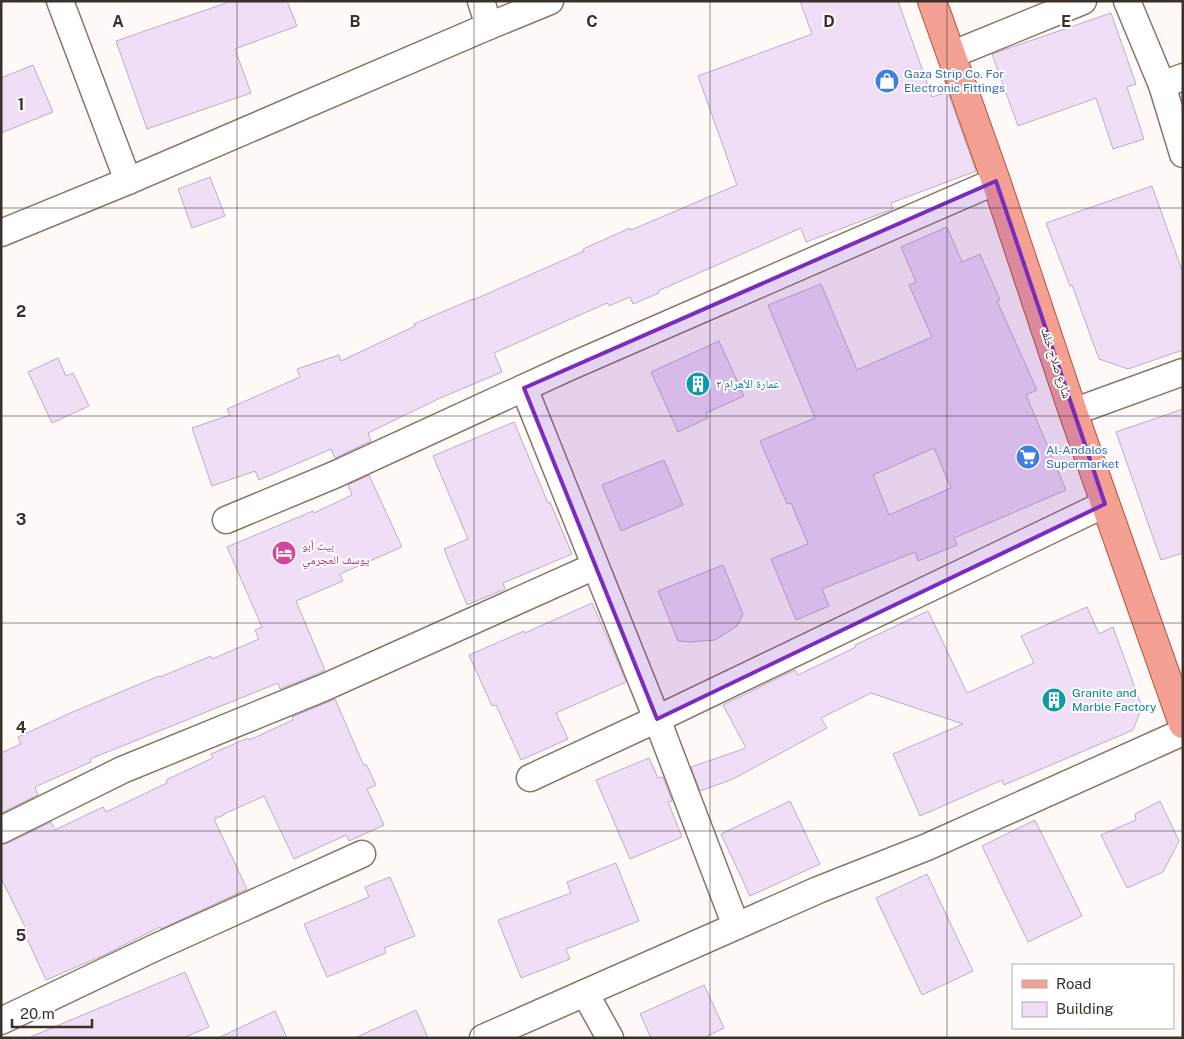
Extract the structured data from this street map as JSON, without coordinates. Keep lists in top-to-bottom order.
{
  "streets": {
    "main road": ["شارع صلاح خلف"]
  },
  "places": {
    "shop": ["Gaza Strip Co. For Electronic Fittings"],
    "building": ["عمارة الأهرام ٢", "Granite and Marble Factory"],
    "supermarket": ["Al-Andalos Supermarket"],
    "hotel": ["بيت أبو يوسف العجرمي"]
  },
  "legend": ["Road", "Building"],
  "scale_bar": "20 m",
  "grid": {
    "columns": [
      "A",
      "B",
      "C",
      "D",
      "E"
    ],
    "rows": [
      "1",
      "2",
      "3",
      "4",
      "5"
    ]
  }
}
